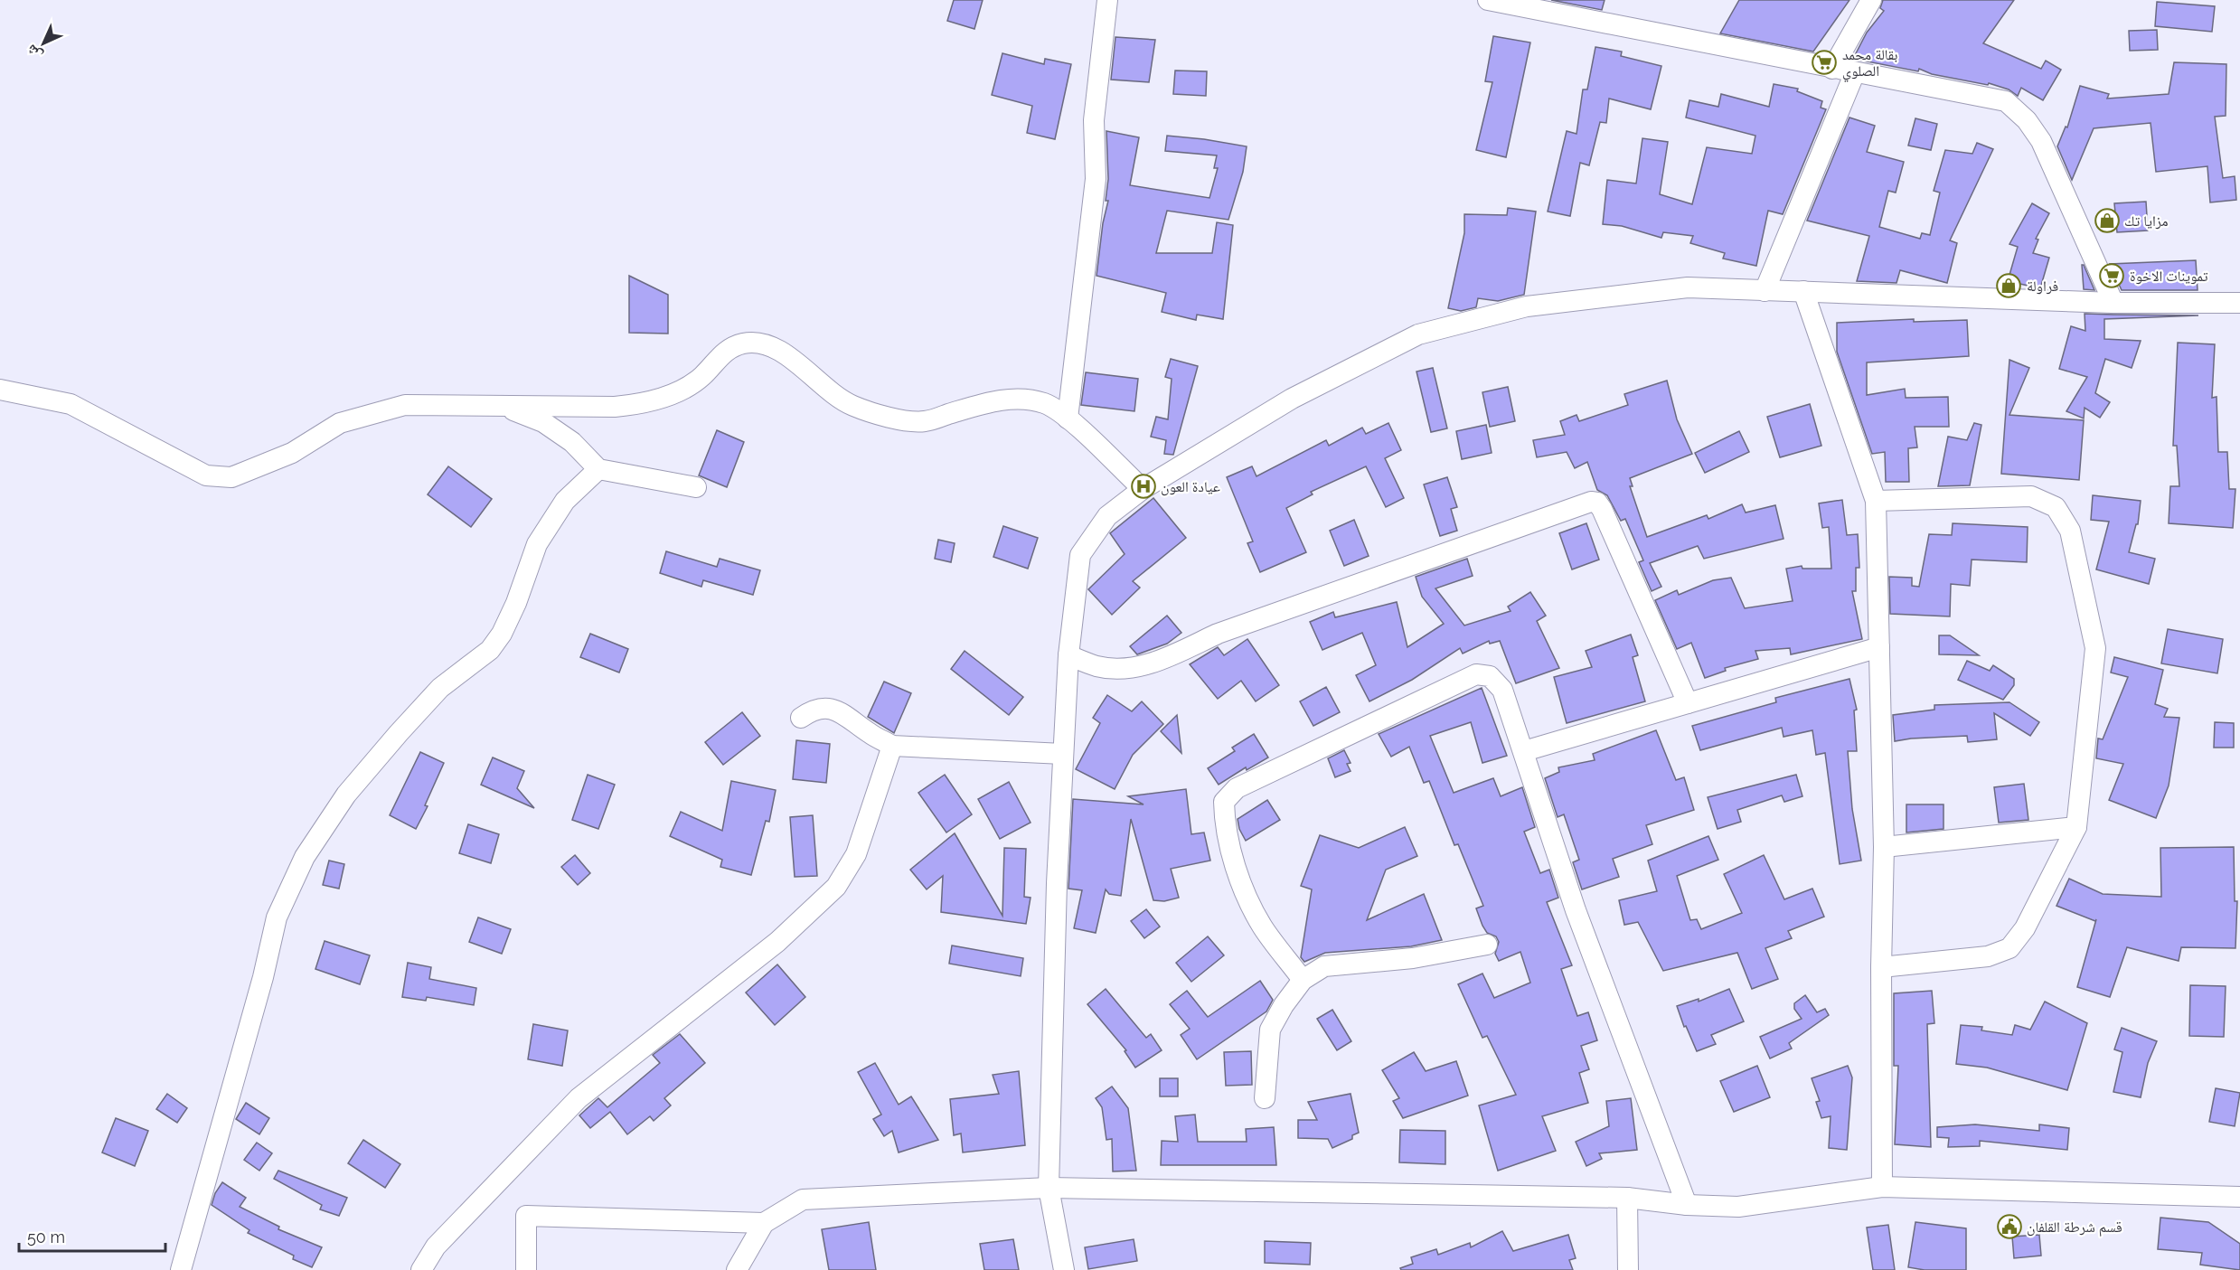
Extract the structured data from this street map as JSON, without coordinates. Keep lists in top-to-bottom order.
{
  "places": {
    "supermarket": ["بقالة محمد الصلوي", "تموينات الاخوة"],
    "shop": ["مزايا تك", "فراولة"],
    "hospital": ["عيادة العون"],
    "public building": ["قسم شرطة القلفان"]
  },
  "scale_bar": "50 m",
  "north": "bottom left"
}
